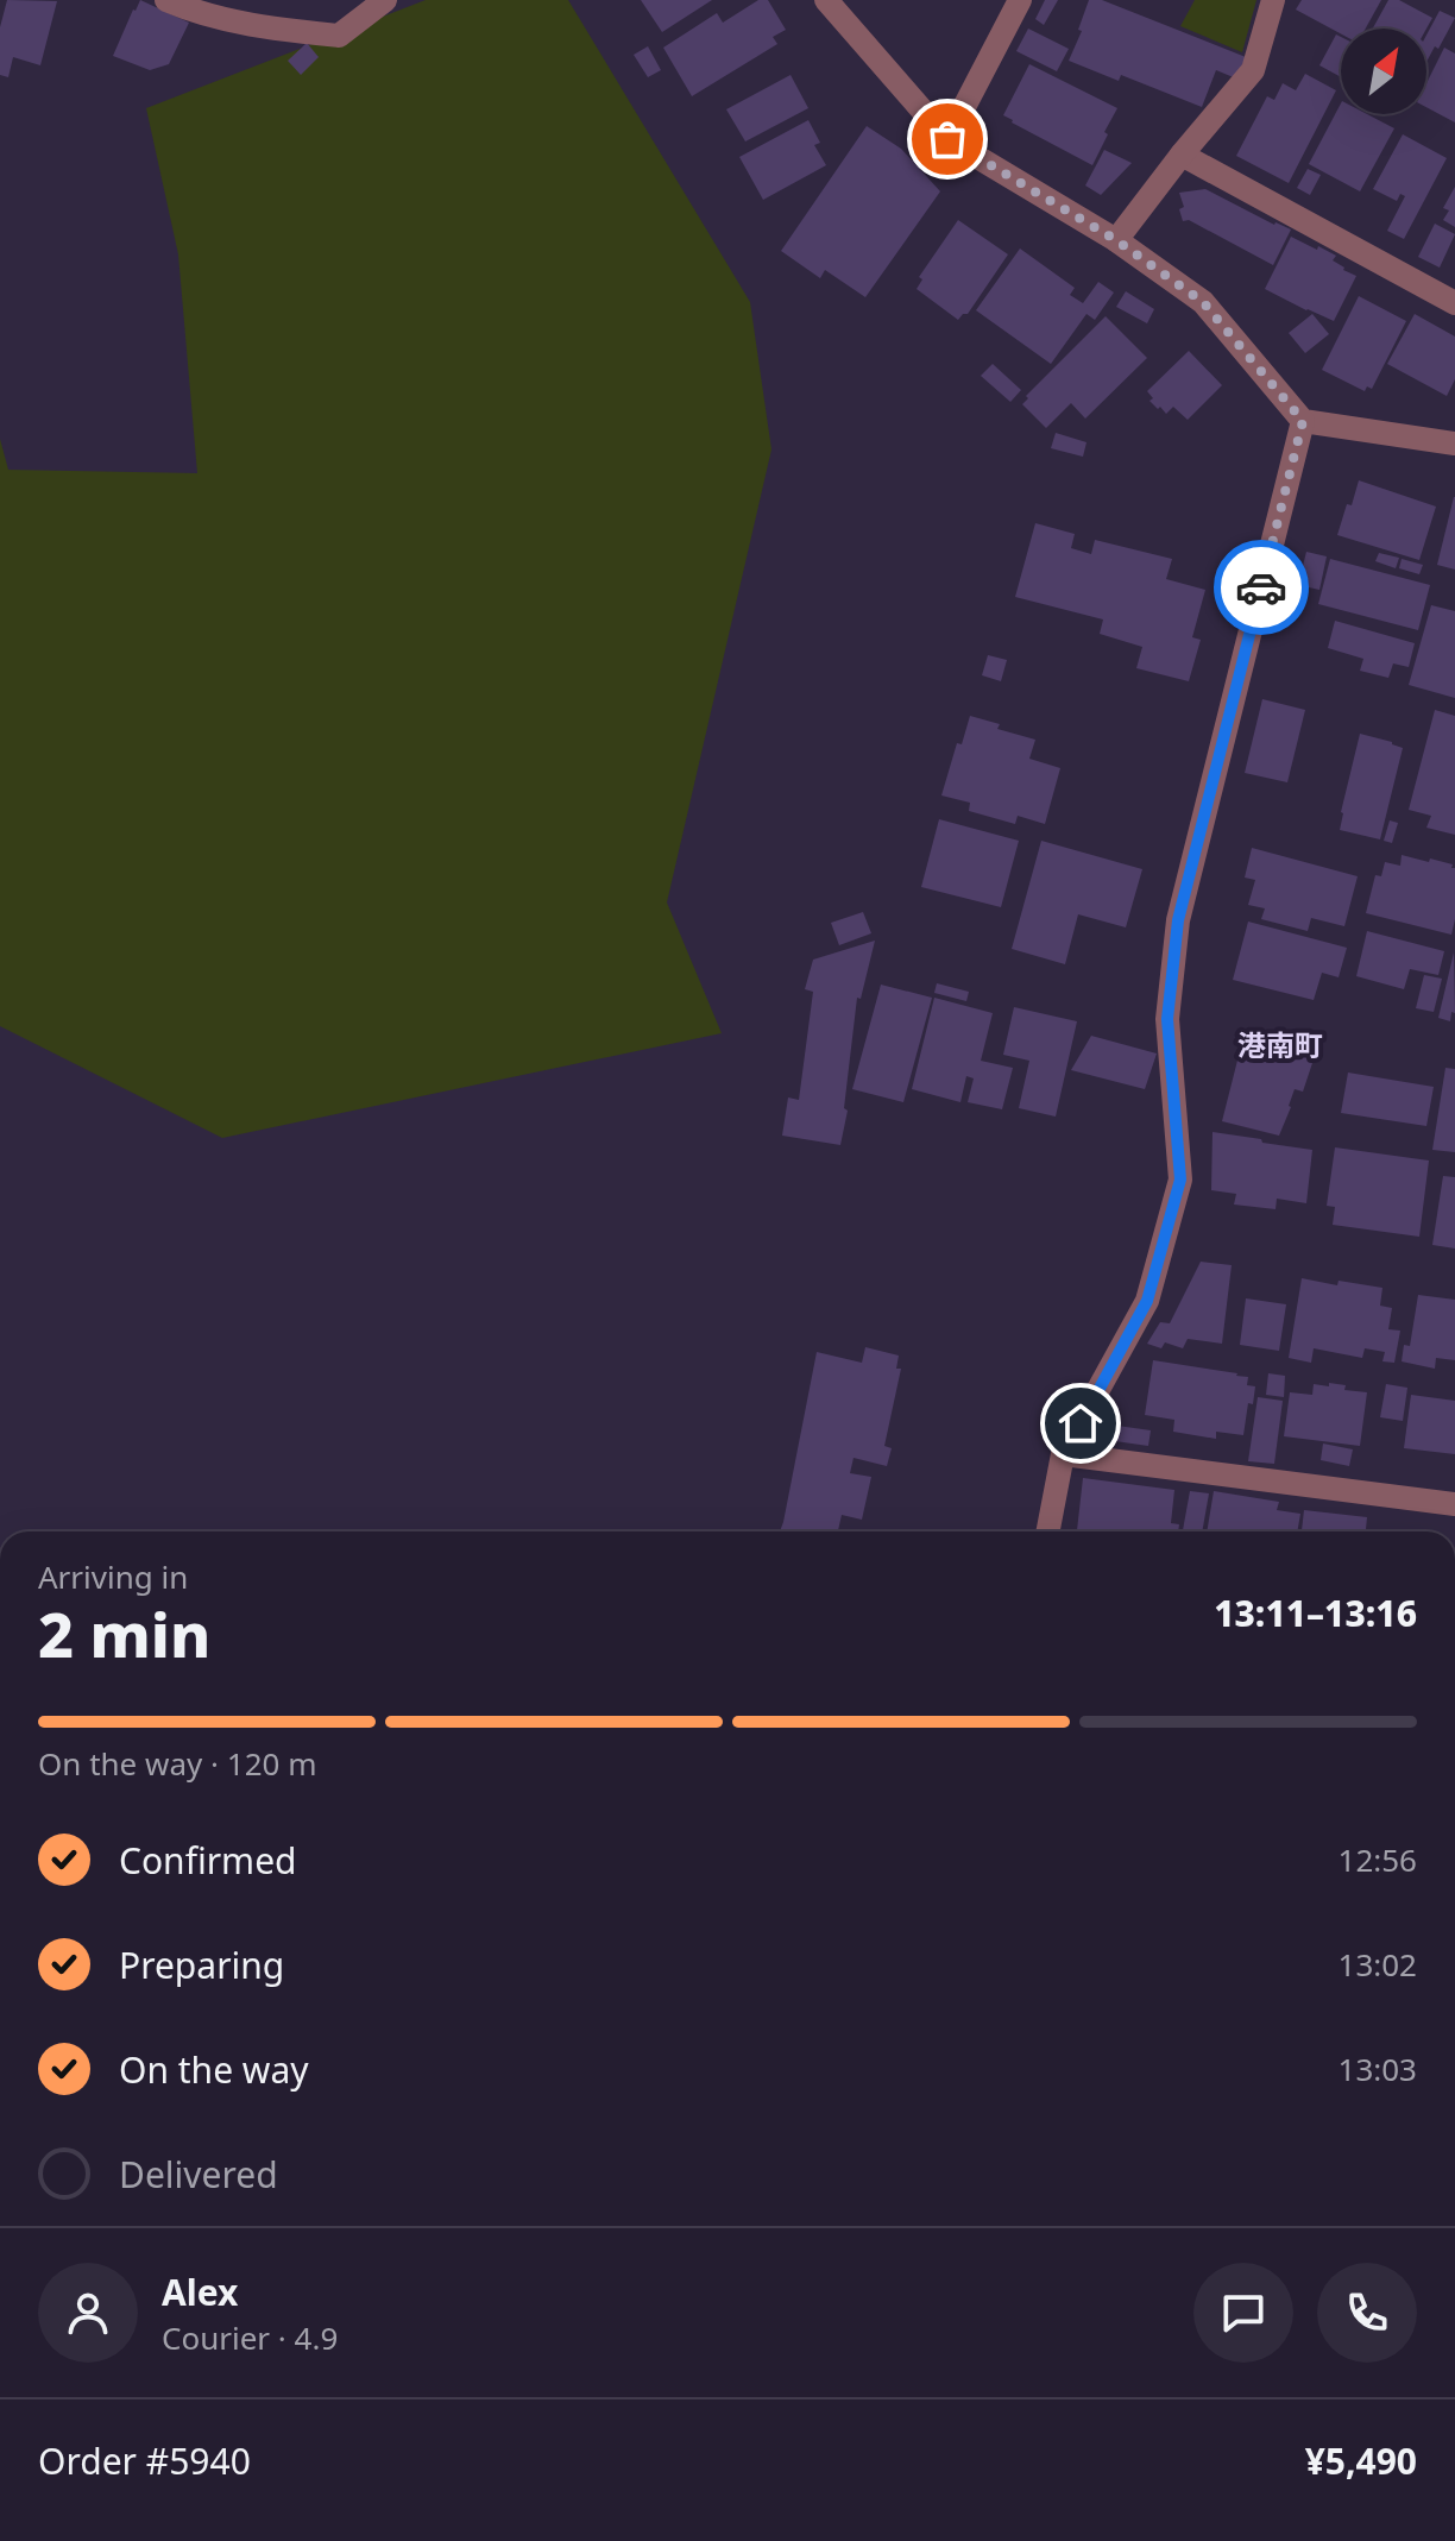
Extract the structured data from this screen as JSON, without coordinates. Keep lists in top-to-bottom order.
{
  "districts": ["港南町"],
  "north": "top right",
  "page": {
    "heading": ["2 min", "Arriving in", "13:11–13:16"],
    "panel": [
      "Alex",
      "Courier · 4.9",
      "Order #5940",
      "¥5,490"
    ],
    "bar": "On the way · 120 m",
    "list": [
      ["Confirmed", "12:56"],
      ["Preparing", "13:02"],
      ["On the way", "13:03"],
      "Delivered"
    ]
  }
}
